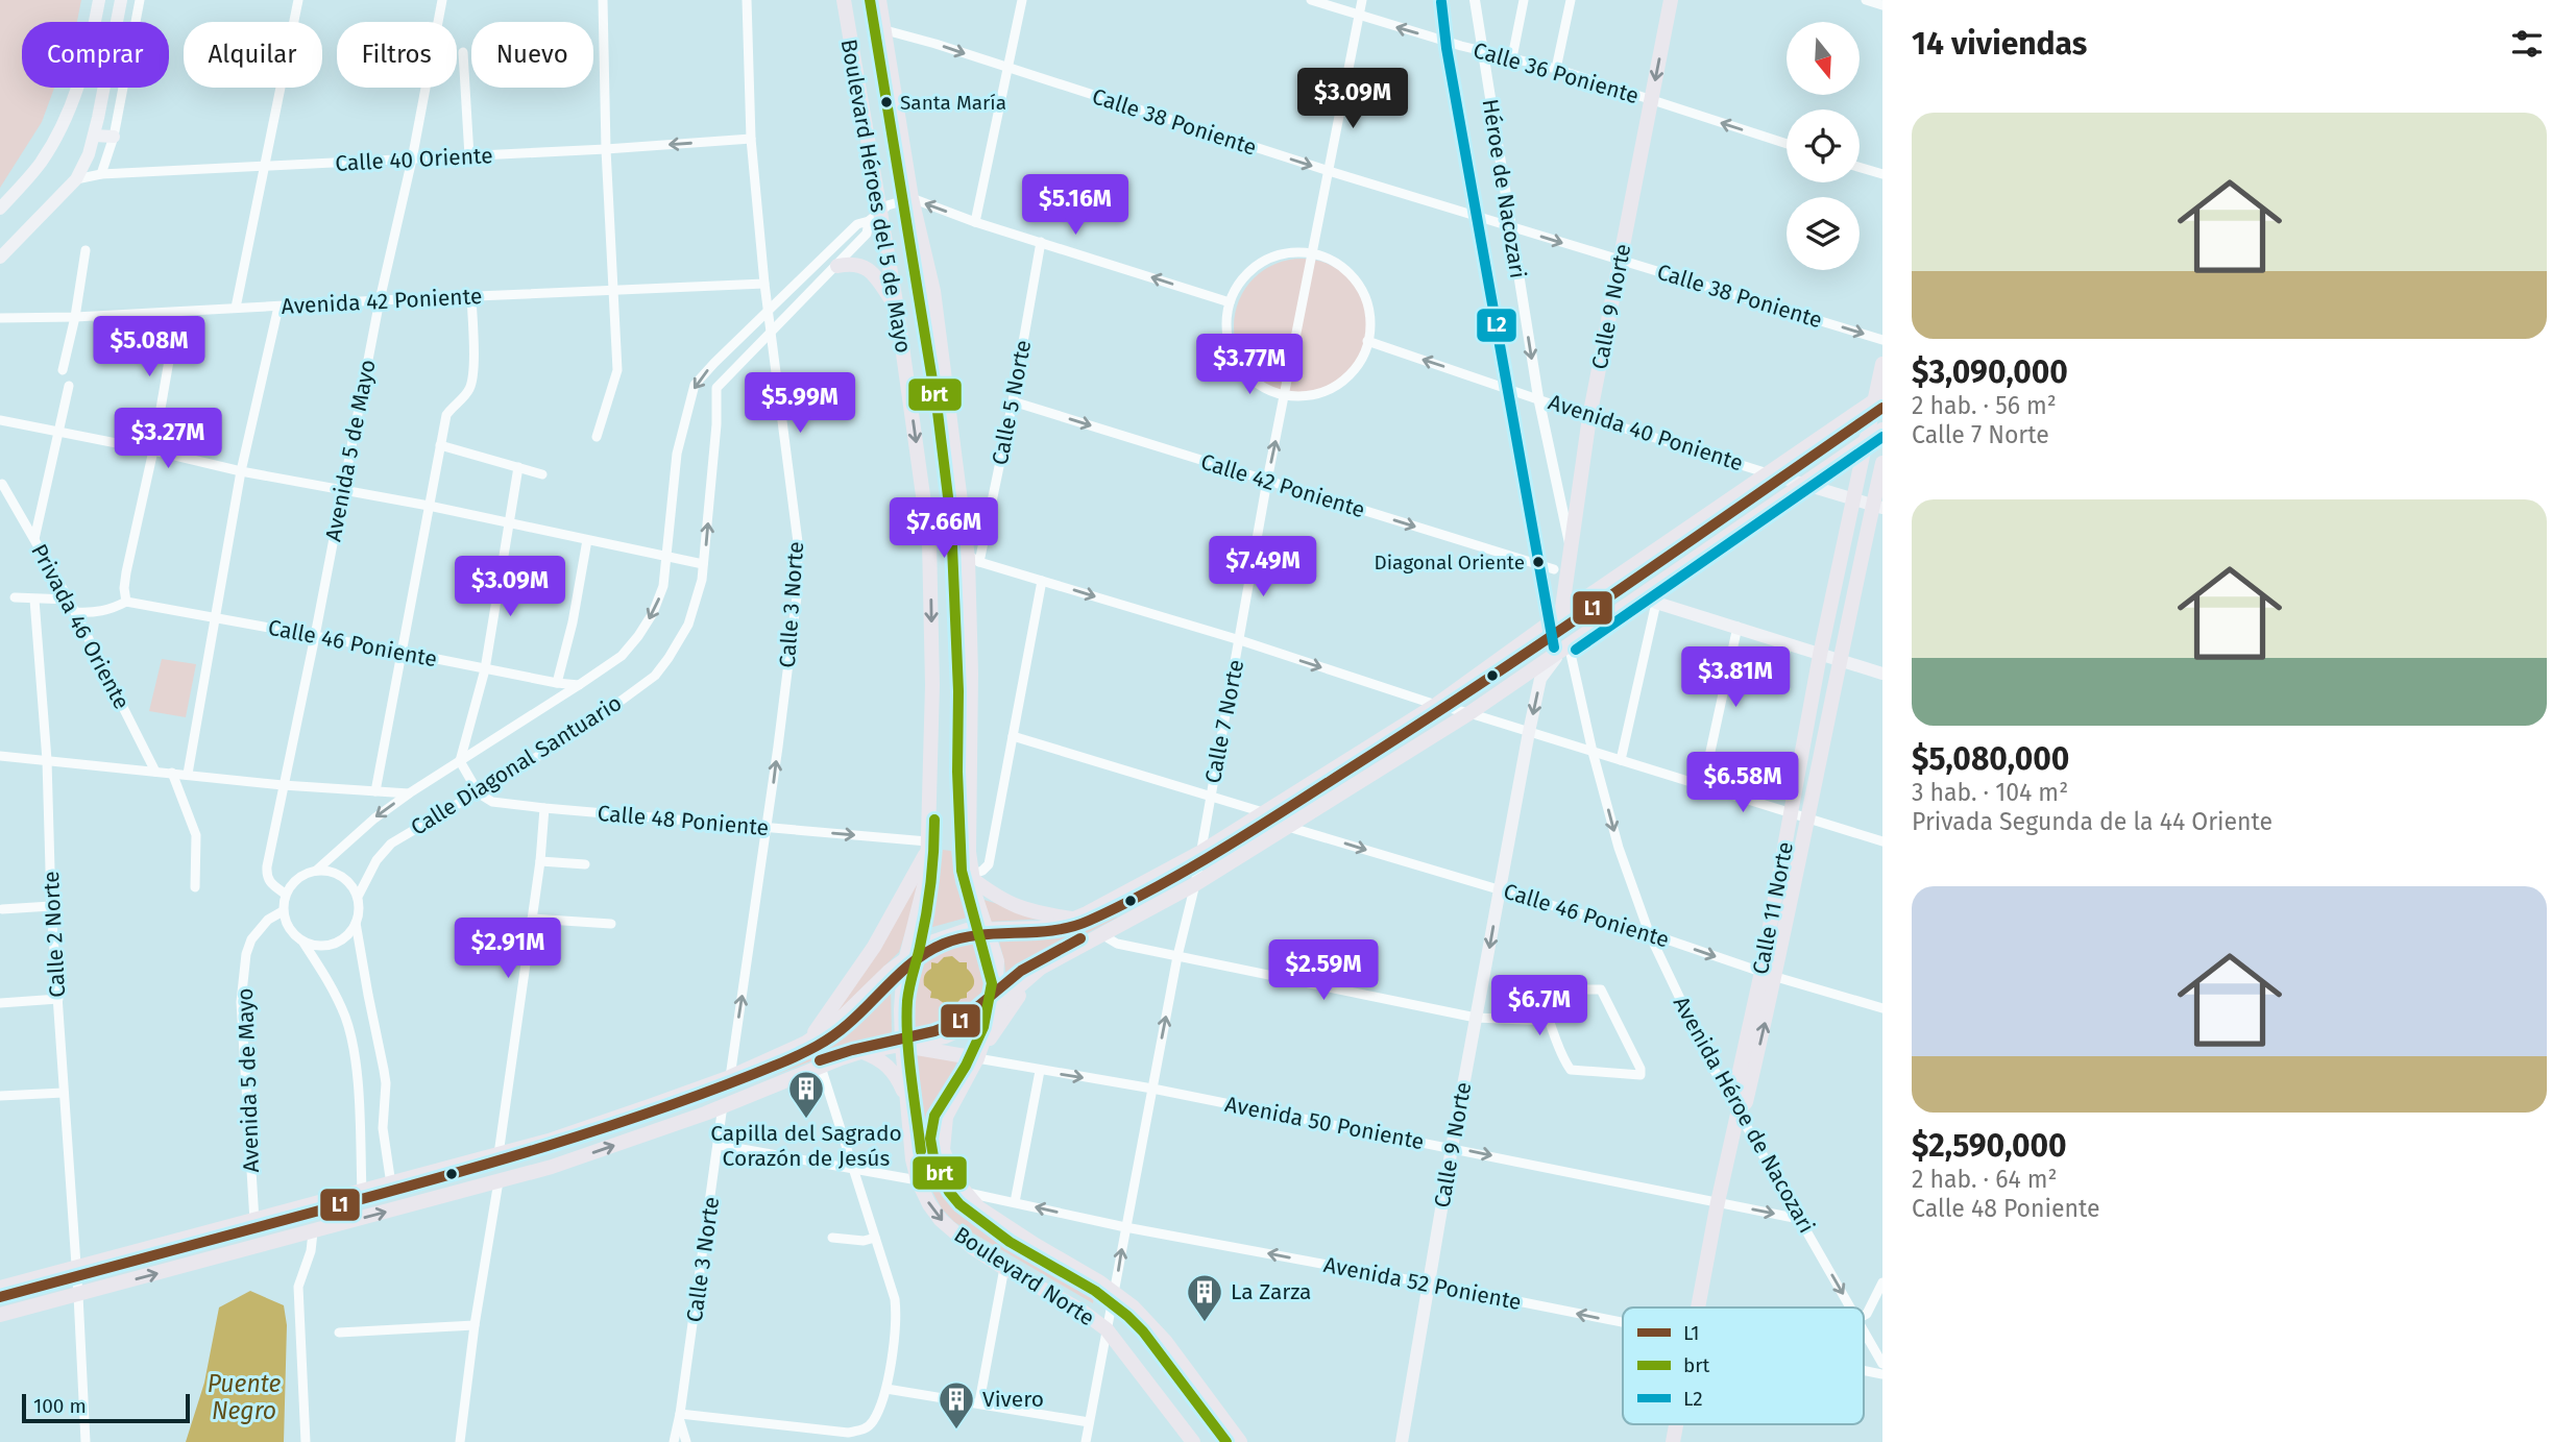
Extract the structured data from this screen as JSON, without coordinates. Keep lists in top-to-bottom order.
{
  "streets": {
    "main road": [
      "Boulevard Héroes del 5 de Mayo",
      "Calle 9 Norte",
      "Avenida 40 Poniente",
      "Calle 11 Norte",
      "Boulevard Norte"
    ],
    "street": [
      "Calle 36 Poniente",
      "Calle 38 Poniente",
      "Calle 40 Oriente",
      "Héroe de Nacozari",
      "Avenida 42 Poniente",
      "Calle 5 Norte",
      "Avenida 5 de Mayo",
      "Calle 42 Poniente",
      "Calle 3 Norte",
      "Privada 46 Oriente",
      "Calle 46 Poniente",
      "Calle 7 Norte",
      "Calle Diagonal Santuario",
      "Calle 48 Poniente",
      "Calle 2 Norte",
      "Avenida Héroe de Nacozari",
      "Avenida 50 Poniente",
      "Avenida 52 Poniente"
    ]
  },
  "crossings": [
    ["Calle 36 Poniente", "Héroe de Nacozari"],
    ["Calle 36 Poniente", "Calle 9 Norte"],
    ["Calle 36 Poniente", "Calle 7 Norte"],
    ["Calle 38 Poniente", "Héroe de Nacozari"],
    ["Calle 38 Poniente", "Boulevard Héroes del 5 de Mayo"],
    ["Calle 38 Poniente", "Calle 9 Norte"],
    ["Calle 38 Poniente", "Calle 7 Norte"],
    ["Calle 40 Oriente", "Avenida 5 de Mayo"],
    ["Calle 40 Oriente", "Calle 3 Norte"],
    ["Héroe de Nacozari", "Calle 9 Norte"],
    ["Héroe de Nacozari", "Avenida 40 Poniente"],
    ["Boulevard Héroes del 5 de Mayo", "Calle 5 Norte"],
    ["Boulevard Héroes del 5 de Mayo", "Calle Diagonal Santuario"],
    ["Boulevard Héroes del 5 de Mayo", "Calle 48 Poniente"],
    ["Boulevard Héroes del 5 de Mayo", "Boulevard Norte"],
    ["Avenida 42 Poniente", "Avenida 5 de Mayo"],
    ["Avenida 42 Poniente", "Calle 3 Norte"],
    ["Calle 9 Norte", "Avenida 40 Poniente"],
    ["Calle 9 Norte", "Calle 46 Poniente"],
    ["Calle 9 Norte", "Avenida Héroe de Nacozari"],
    ["Calle 9 Norte", "Avenida 50 Poniente"],
    ["Calle 9 Norte", "Avenida 52 Poniente"],
    ["Calle 5 Norte", "Calle 42 Poniente"],
    ["Avenida 40 Poniente", "Calle 11 Norte"],
    ["Avenida 5 de Mayo", "Calle 46 Poniente"],
    ["Avenida 5 de Mayo", "Calle Diagonal Santuario"],
    ["Calle 42 Poniente", "Calle 7 Norte"],
    ["Calle 3 Norte", "Calle Diagonal Santuario"],
    ["Calle 3 Norte", "Calle 48 Poniente"],
    ["Calle 46 Poniente", "Calle Diagonal Santuario"],
    ["Calle 46 Poniente", "Calle 11 Norte"],
    ["Calle 46 Poniente", "Avenida Héroe de Nacozari"],
    ["Calle 7 Norte", "Avenida 50 Poniente"],
    ["Calle 7 Norte", "Boulevard Norte"],
    ["Calle 7 Norte", "Avenida 52 Poniente"],
    ["Calle Diagonal Santuario", "Calle 48 Poniente"],
    ["Calle 11 Norte", "Avenida Héroe de Nacozari"],
    ["Calle 11 Norte", "Avenida 50 Poniente"],
    ["Avenida Héroe de Nacozari", "Avenida 50 Poniente"],
    ["Avenida 50 Poniente", "Boulevard Norte"],
    ["Boulevard Norte", "Avenida 52 Poniente"]
  ],
  "one_way": [
    "Calle 36 Poniente",
    "Calle 38 Poniente",
    "Calle 42 Poniente",
    "Calle 3 Norte",
    "Calle 48 Poniente",
    "Avenida Héroe de Nacozari",
    "Avenida 50 Poniente",
    "Avenida 52 Poniente"
  ],
  "water": ["Puente Negro"],
  "places": {
    "other": ["Santa María", "Diagonal Oriente"],
    "building": ["Capilla del Sagrado Corazón de Jesús", "La Zarza", "Vivero"]
  },
  "lines": ["transit line brt", "transit line L2", "transit line L1"],
  "legend": ["L1", "brt", "L2"],
  "scale_bar": "100 m",
  "north": "bottom",
  "page": {
    "heading": "14 viviendas",
    "chip": [
      "Comprar",
      "Alquilar",
      "Filtros",
      "Nuevo"
    ],
    "price": [
      "$3.09M",
      "$5.16M",
      "$5.08M",
      "$3.77M",
      "$5.99M",
      "$3.27M",
      "$7.66M",
      "$7.49M",
      "$3.09M",
      "$3.81M",
      "$6.58M",
      "$2.91M",
      "$2.59M",
      "$6.7M"
    ],
    "list": [
      {
        "name": "$3,090,000",
        "note": "2 hab. · 56 m² · Calle 7 Norte"
      },
      {
        "name": "$5,080,000",
        "note": "3 hab. · 104 m² · Privada Segunda de la 44 Oriente"
      },
      {
        "name": "$2,590,000",
        "note": "2 hab. · 64 m² · Calle 48 Poniente"
      }
    ],
    "scale": "100 m"
  }
}
